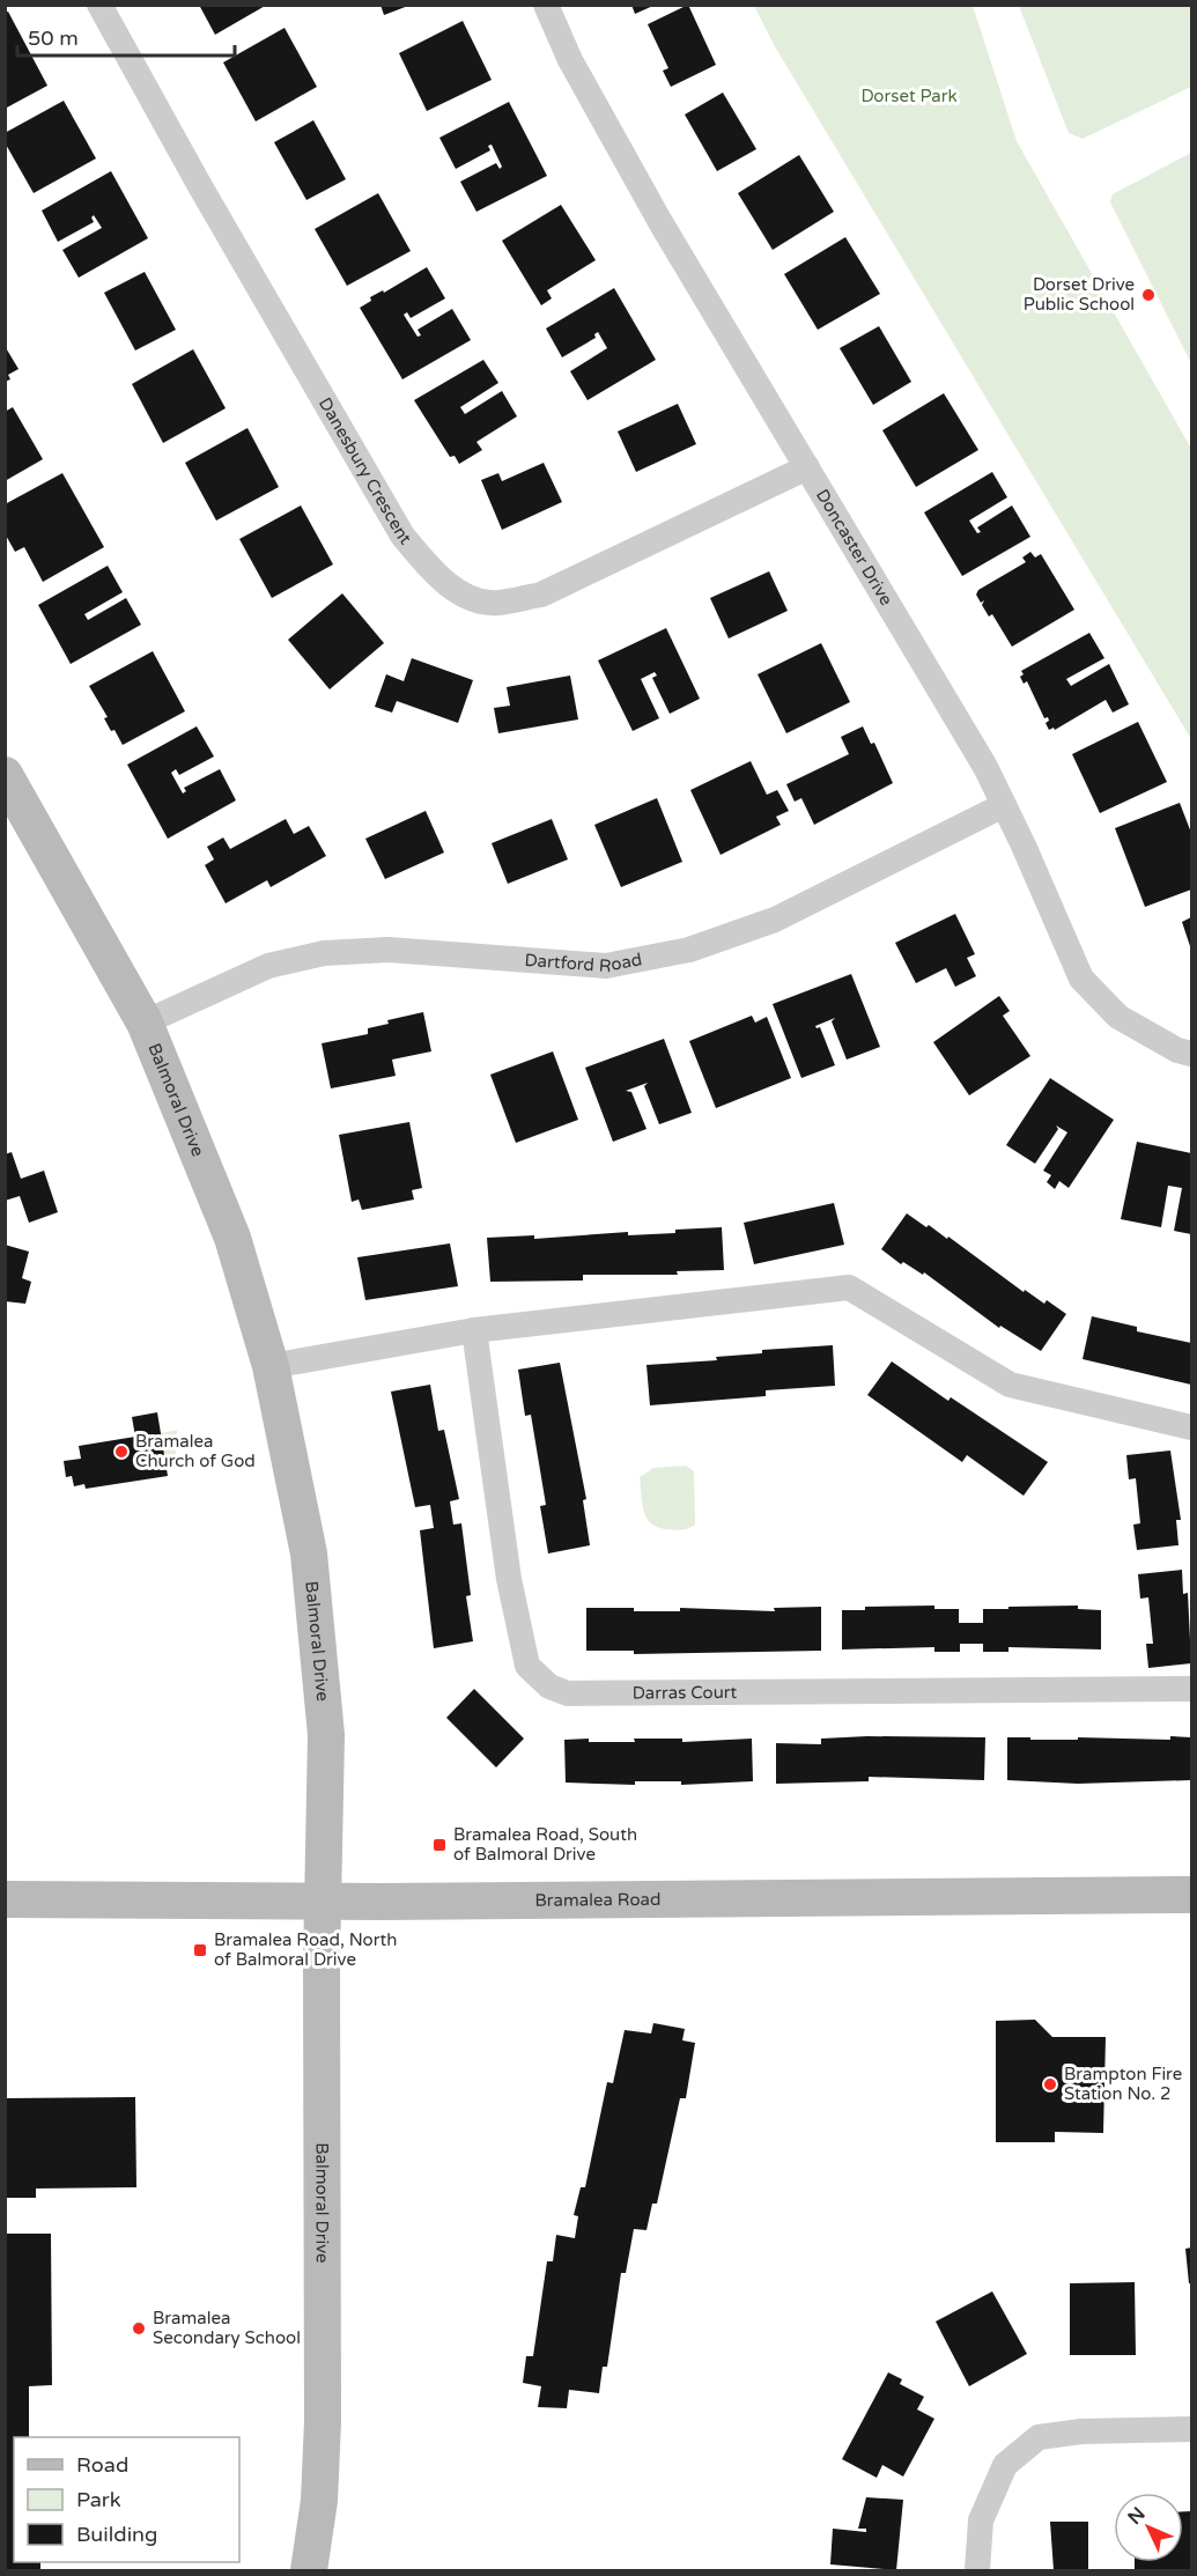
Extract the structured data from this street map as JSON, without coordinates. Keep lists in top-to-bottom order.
{
  "streets": {
    "street": [
      "Danesbury Crescent",
      "Doncaster Drive",
      "Dartford Road",
      "Balmoral Drive",
      "Darras Court",
      "Bramalea Road"
    ]
  },
  "crossings": [
    ["Danesbury Crescent", "Doncaster Drive"],
    ["Doncaster Drive", "Dartford Road"],
    ["Dartford Road", "Balmoral Drive"],
    ["Balmoral Drive", "Bramalea Road"]
  ],
  "parks": ["Dorset Park"],
  "places": {
    "other": [
      "Dorset Drive Public School",
      "Bramalea Church of God",
      "Brampton Fire Station No. 2",
      "Bramalea Secondary School"
    ],
    "transit": ["Bramalea Road, South of Balmoral Drive", "Bramalea Road, North of Balmoral Drive"]
  },
  "legend": ["Road", "Park", "Building"],
  "scale_bar": "50 m",
  "north": "top left"
}
